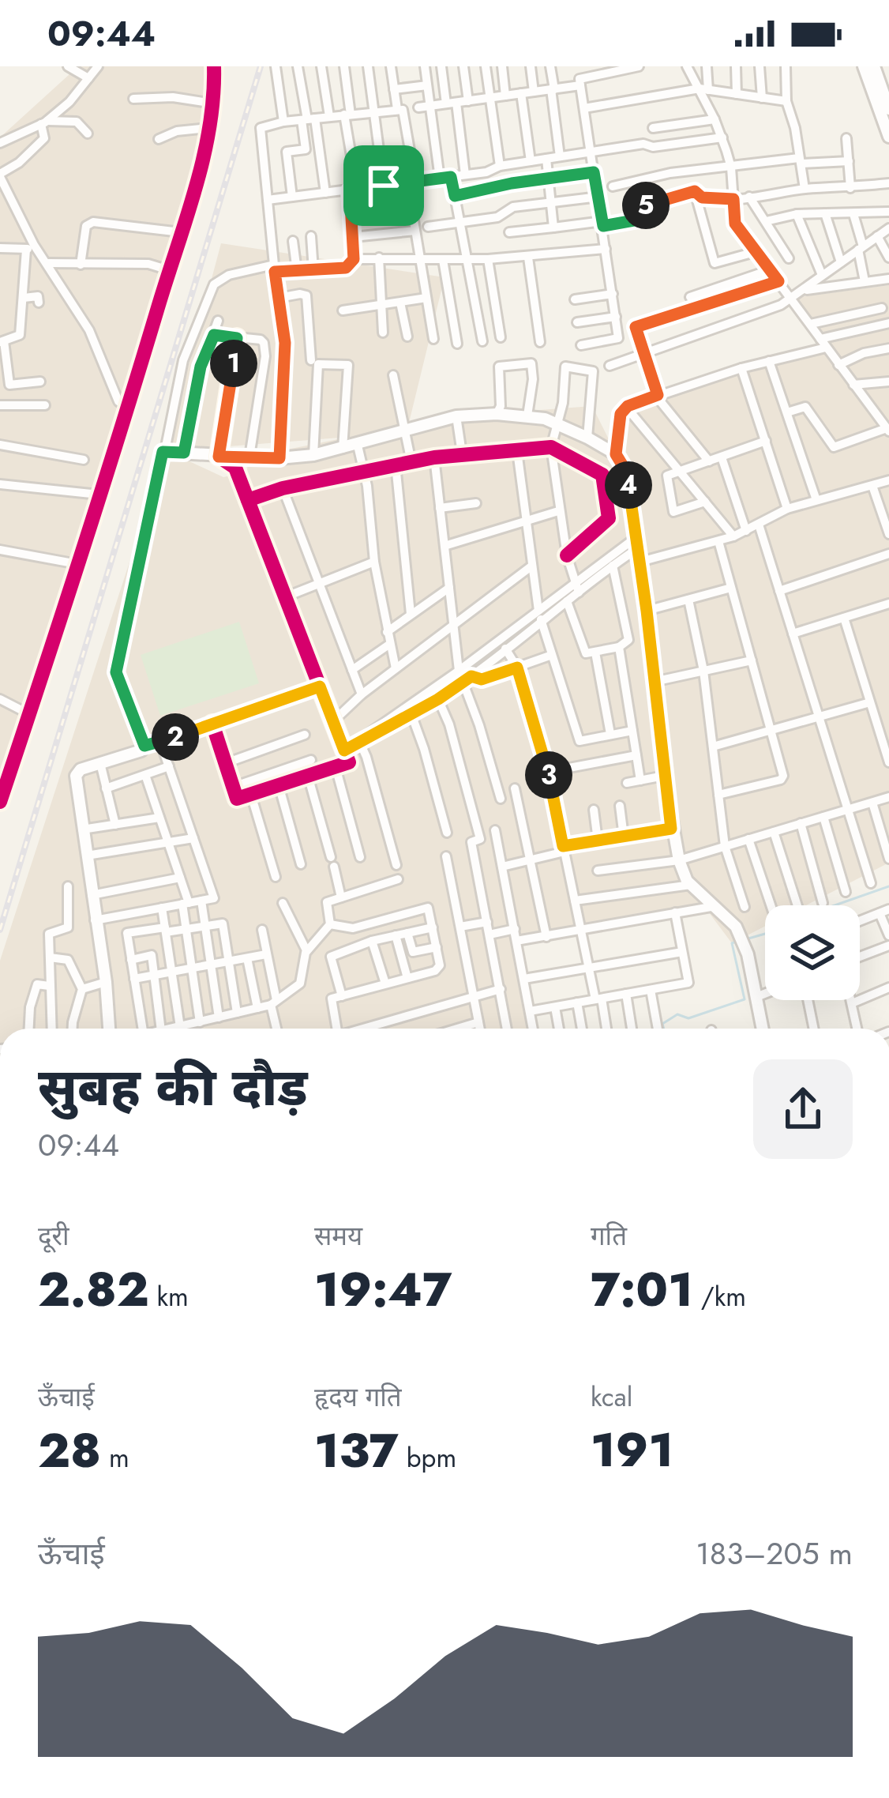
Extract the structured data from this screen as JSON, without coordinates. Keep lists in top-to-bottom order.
{
  "page": {
    "status": "09:44",
    "pins": [
      "5",
      "1",
      "4",
      "2",
      "3"
    ],
    "heading": ["सुबह की दौड़", "09:44"],
    "stats": [
      ["दूरी", "2.82 km"],
      ["समय", "19:47"],
      ["गति", "7:01 /km"],
      ["ऊँचाई", "28 m"],
      ["हृदय गति", "137 bpm"],
      ["kcal", "191"]
    ],
    "chart": ["ऊँचाई", "183–205 m"]
  }
}
